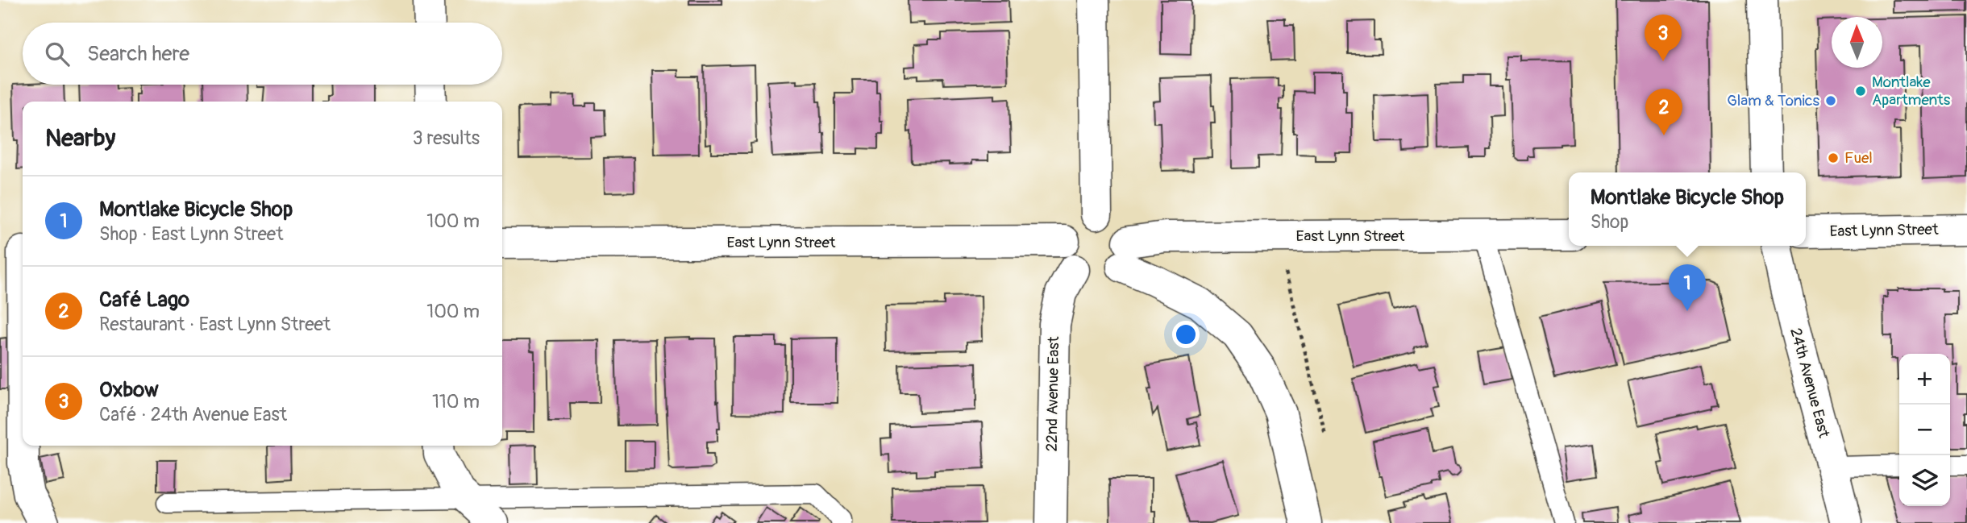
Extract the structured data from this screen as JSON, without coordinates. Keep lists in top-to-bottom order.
{
  "streets": {
    "street": ["East Lynn Street", "24th Avenue East", "22nd Avenue East"]
  },
  "crossings": [
    ["East Lynn Street", "22nd Avenue East"]
  ],
  "places": ["Montlake Apartments", "Glam & Tonics", "Fuel"],
  "north": "top",
  "page": {
    "pins": ["3", "2", "1"],
    "search": "Search here",
    "heading": ["Nearby", "3 results"],
    "popup": ["Montlake Bicycle Shop", "Shop"],
    "list": [
      {
        "mark": "1",
        "name": "Montlake Bicycle Shop",
        "note": "Shop · East Lynn Street",
        "value": "100 m"
      },
      {
        "mark": "2",
        "name": "Café Lago",
        "note": "Restaurant · East Lynn Street",
        "value": "100 m"
      },
      {
        "mark": "3",
        "name": "Oxbow",
        "note": "Café · 24th Avenue East",
        "value": "110 m"
      }
    ],
    "map_buttons": ["+", "−"]
  }
}
